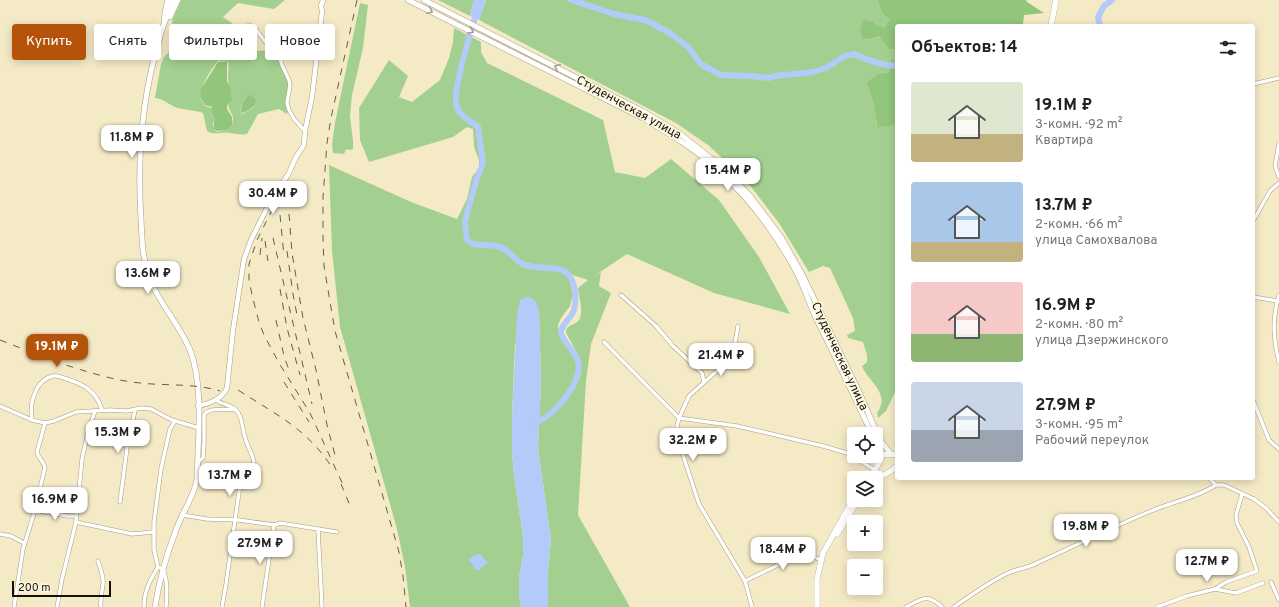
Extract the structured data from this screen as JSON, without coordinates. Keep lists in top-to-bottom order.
{
  "streets": {
    "main road": ["Студенческая улица"]
  },
  "scale_bar": "200 m",
  "page": {
    "chip": [
      "Купить",
      "Снять",
      "Фильтры",
      "Новое"
    ],
    "heading": "Объектов: 14",
    "list": [
      {
        "name": "19.1M ₽",
        "note": "3-комн. · 92 m² · Квартира"
      },
      {
        "name": "13.7M ₽",
        "note": "2-комн. · 66 m² · улица Самохвалова"
      },
      {
        "name": "16.9M ₽",
        "note": "2-комн. · 80 m² · улица Дзержинского"
      },
      {
        "name": "27.9M ₽",
        "note": "3-комн. · 95 m² · Рабочий переулок"
      }
    ],
    "price": [
      "11.8M ₽",
      "15.4M ₽",
      "30.4M ₽",
      "13.6M ₽",
      "19.1M ₽",
      "21.4M ₽",
      "15.3M ₽",
      "32.2M ₽",
      "13.7M ₽",
      "16.9M ₽",
      "19.8M ₽",
      "27.9M ₽",
      "18.4M ₽",
      "12.7M ₽"
    ],
    "map_buttons": ["+", "−"],
    "scale": "200 m"
  }
}
